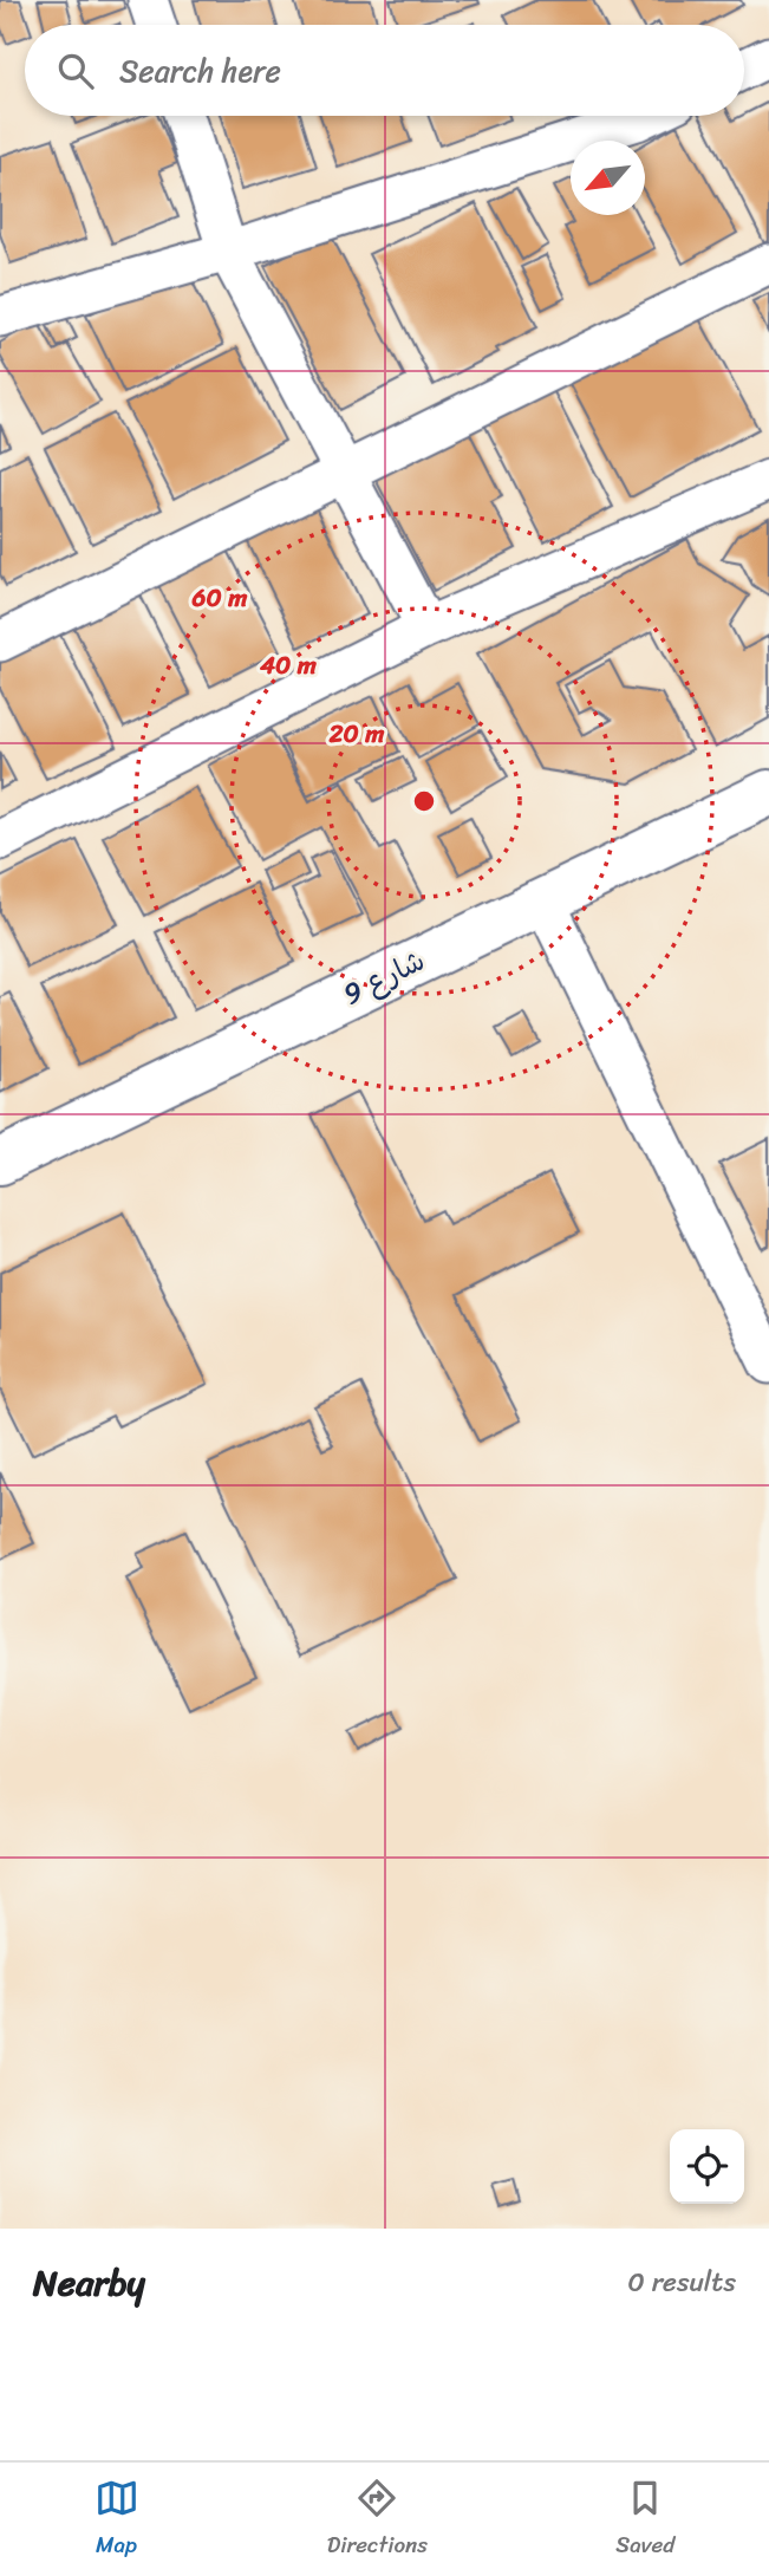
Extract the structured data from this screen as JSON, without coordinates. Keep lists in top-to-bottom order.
{
  "streets": {
    "street": ["شارع 9"]
  },
  "north": "bottom left",
  "page": {
    "search": "Search here",
    "heading": ["Nearby", "0 results"],
    "nav": ["Map", "Directions", "Saved"]
  },
  "rings": ["60 m", "40 m", "20 m"]
}
